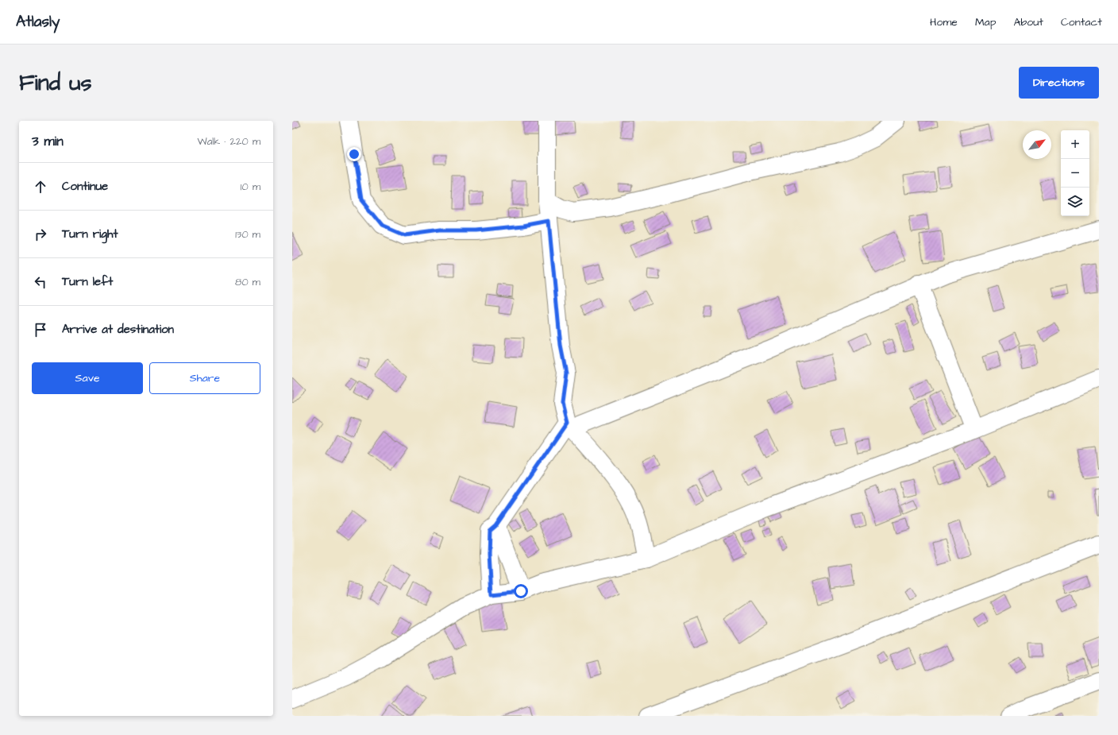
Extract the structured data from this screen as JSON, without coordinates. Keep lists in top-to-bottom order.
{
  "north": "top right",
  "page": {
    "header": "Atlasly",
    "nav": [
      "Home",
      "Map",
      "About",
      "Contact"
    ],
    "buttons": [
      "Directions",
      ["Save", "Share"]
    ],
    "title": "Find us",
    "heading": ["3 min", "Walk · 220 m"],
    "map_buttons": ["+", "−"],
    "list": [
      ["Continue", "10 m"],
      ["Turn right", "130 m"],
      ["Turn left", "80 m"],
      "Arrive at destination"
    ]
  }
}
